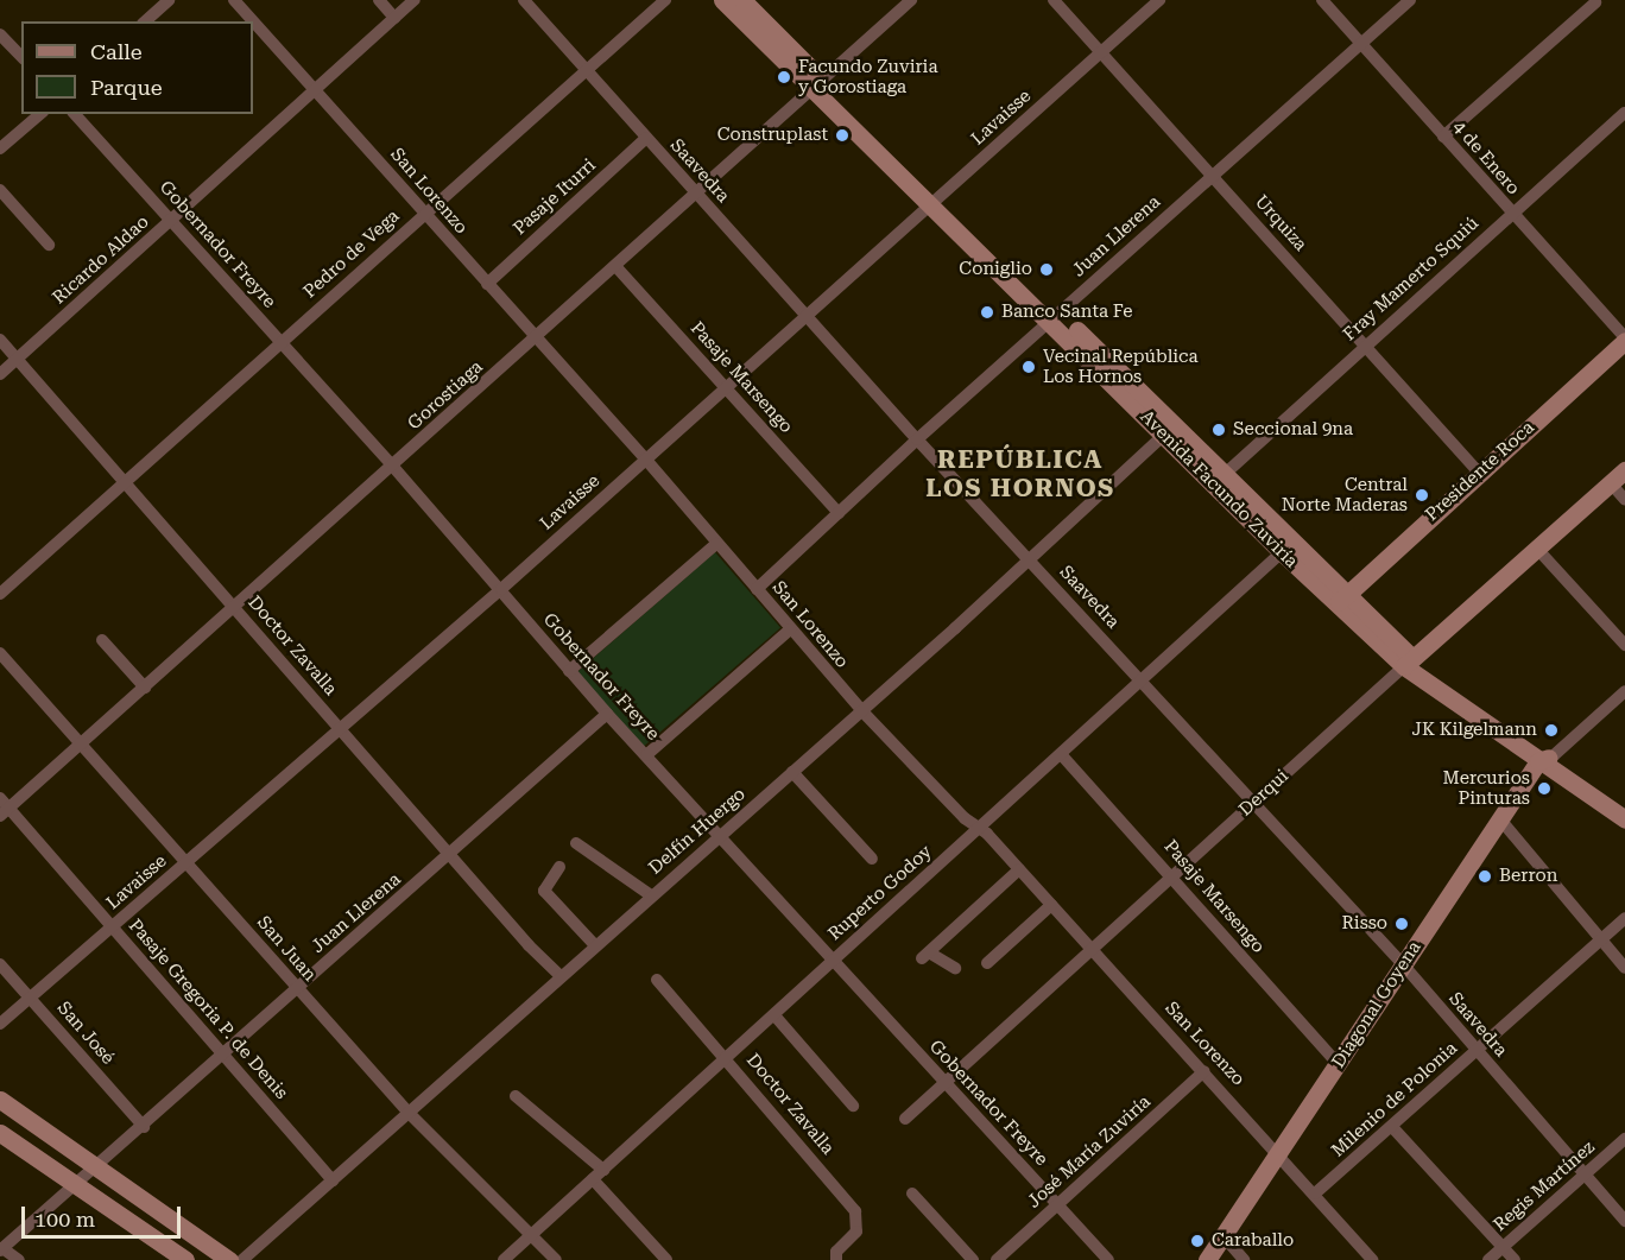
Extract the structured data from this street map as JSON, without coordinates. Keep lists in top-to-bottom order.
{
  "streets": {
    "main road": [
      "Presidente Roca",
      "Avenida Facundo Zuviría",
      "Derqui",
      "Diagonal Goyena"
    ],
    "street": [
      "Lavaisse",
      "4 de Enero",
      "Saavedra",
      "San Lorenzo",
      "Pasaje Iturri",
      "Urquiza",
      "Juan Llerena",
      "Gobernador Freyre",
      "Pedro de Vega",
      "Ricardo Aldao",
      "Fray Mamerto Squiú",
      "Pasaje Marsengo",
      "Gorostiaga",
      "Doctor Zavalla",
      "Delfín Huergo",
      "Ruperto Godoy",
      "San Juan",
      "Pasaje Gregoria P. de Denis",
      "San José",
      "Milenio de Polonia",
      "José María Zuviría",
      "Regis Martínez"
    ]
  },
  "crossings": [
    ["Lavaisse", "Saavedra"],
    ["Lavaisse", "San Lorenzo"],
    ["Lavaisse", "Urquiza"],
    ["Lavaisse", "Gobernador Freyre"],
    ["Lavaisse", "Pasaje Marsengo"],
    ["Lavaisse", "Avenida Facundo Zuviría"],
    ["Lavaisse", "Doctor Zavalla"],
    ["Lavaisse", "San Juan"],
    ["Lavaisse", "Pasaje Gregoria P. de Denis"],
    ["Lavaisse", "San José"],
    ["4 de Enero", "Juan Llerena"],
    ["4 de Enero", "Fray Mamerto Squiú"],
    ["4 de Enero", "Presidente Roca"],
    ["Saavedra", "Pasaje Iturri"],
    ["Saavedra", "Juan Llerena"],
    ["Saavedra", "Pedro de Vega"],
    ["Saavedra", "Gorostiaga"],
    ["Saavedra", "Derqui"],
    ["Saavedra", "Delfín Huergo"],
    ["Saavedra", "Ruperto Godoy"],
    ["Saavedra", "Diagonal Goyena"],
    ["Saavedra", "Milenio de Polonia"],
    ["Saavedra", "Regis Martínez"],
    ["San Lorenzo", "Pasaje Iturri"],
    ["San Lorenzo", "Juan Llerena"],
    ["San Lorenzo", "Pedro de Vega"],
    ["San Lorenzo", "Ricardo Aldao"],
    ["San Lorenzo", "Gorostiaga"],
    ["San Lorenzo", "Derqui"],
    ["San Lorenzo", "Delfín Huergo"],
    ["San Lorenzo", "Ruperto Godoy"],
    ["San Lorenzo", "Diagonal Goyena"],
    ["San Lorenzo", "Milenio de Polonia"],
    ["San Lorenzo", "José María Zuviría"],
    ["Urquiza", "Juan Llerena"],
    ["Urquiza", "Fray Mamerto Squiú"],
    ["Urquiza", "Presidente Roca"],
    ["Juan Llerena", "Gobernador Freyre"],
    ["Juan Llerena", "Pasaje Marsengo"],
    ["Juan Llerena", "Avenida Facundo Zuviría"],
    ["Juan Llerena", "Doctor Zavalla"],
    ["Juan Llerena", "San Juan"],
    ["Juan Llerena", "Pasaje Gregoria P. de Denis"],
    ["Juan Llerena", "San José"],
    ["Gobernador Freyre", "Pedro de Vega"],
    ["Gobernador Freyre", "Ricardo Aldao"],
    ["Gobernador Freyre", "Gorostiaga"],
    ["Gobernador Freyre", "Derqui"],
    ["Gobernador Freyre", "Delfín Huergo"],
    ["Gobernador Freyre", "Ruperto Godoy"],
    ["Gobernador Freyre", "José María Zuviría"],
    ["Pedro de Vega", "Doctor Zavalla"],
    ["Ricardo Aldao", "Doctor Zavalla"],
    ["Fray Mamerto Squiú", "Avenida Facundo Zuviría"],
    ["Pasaje Marsengo", "Gorostiaga"],
    ["Pasaje Marsengo", "Derqui"],
    ["Pasaje Marsengo", "Ruperto Godoy"],
    ["Pasaje Marsengo", "Diagonal Goyena"],
    ["Gorostiaga", "Avenida Facundo Zuviría"],
    ["Gorostiaga", "Doctor Zavalla"],
    ["Gorostiaga", "San Juan"],
    ["Gorostiaga", "Pasaje Gregoria P. de Denis"],
    ["Presidente Roca", "Avenida Facundo Zuviría"],
    ["Avenida Facundo Zuviría", "Derqui"],
    ["Avenida Facundo Zuviría", "Delfín Huergo"],
    ["Avenida Facundo Zuviría", "Ruperto Godoy"],
    ["Avenida Facundo Zuviría", "Diagonal Goyena"],
    ["Doctor Zavalla", "Delfín Huergo"],
    ["Doctor Zavalla", "Ruperto Godoy"],
    ["Delfín Huergo", "San Juan"],
    ["Delfín Huergo", "Pasaje Gregoria P. de Denis"],
    ["Ruperto Godoy", "San Juan"]
  ],
  "districts": ["REPÚBLICA LOS HORNOS"],
  "places": [
    "Facundo Zuviria y Gorostiaga",
    "Construplast",
    "Coniglio",
    "Banco Santa Fe",
    "Vecinal República Los Hornos",
    "Seccional 9na",
    "Central Norte Maderas",
    "JK Kilgelmann",
    "Mercurios Pinturas",
    "Berron",
    "Risso",
    "Caraballo"
  ],
  "legend": ["Calle", "Parque"],
  "scale_bar": "100 m"
}
